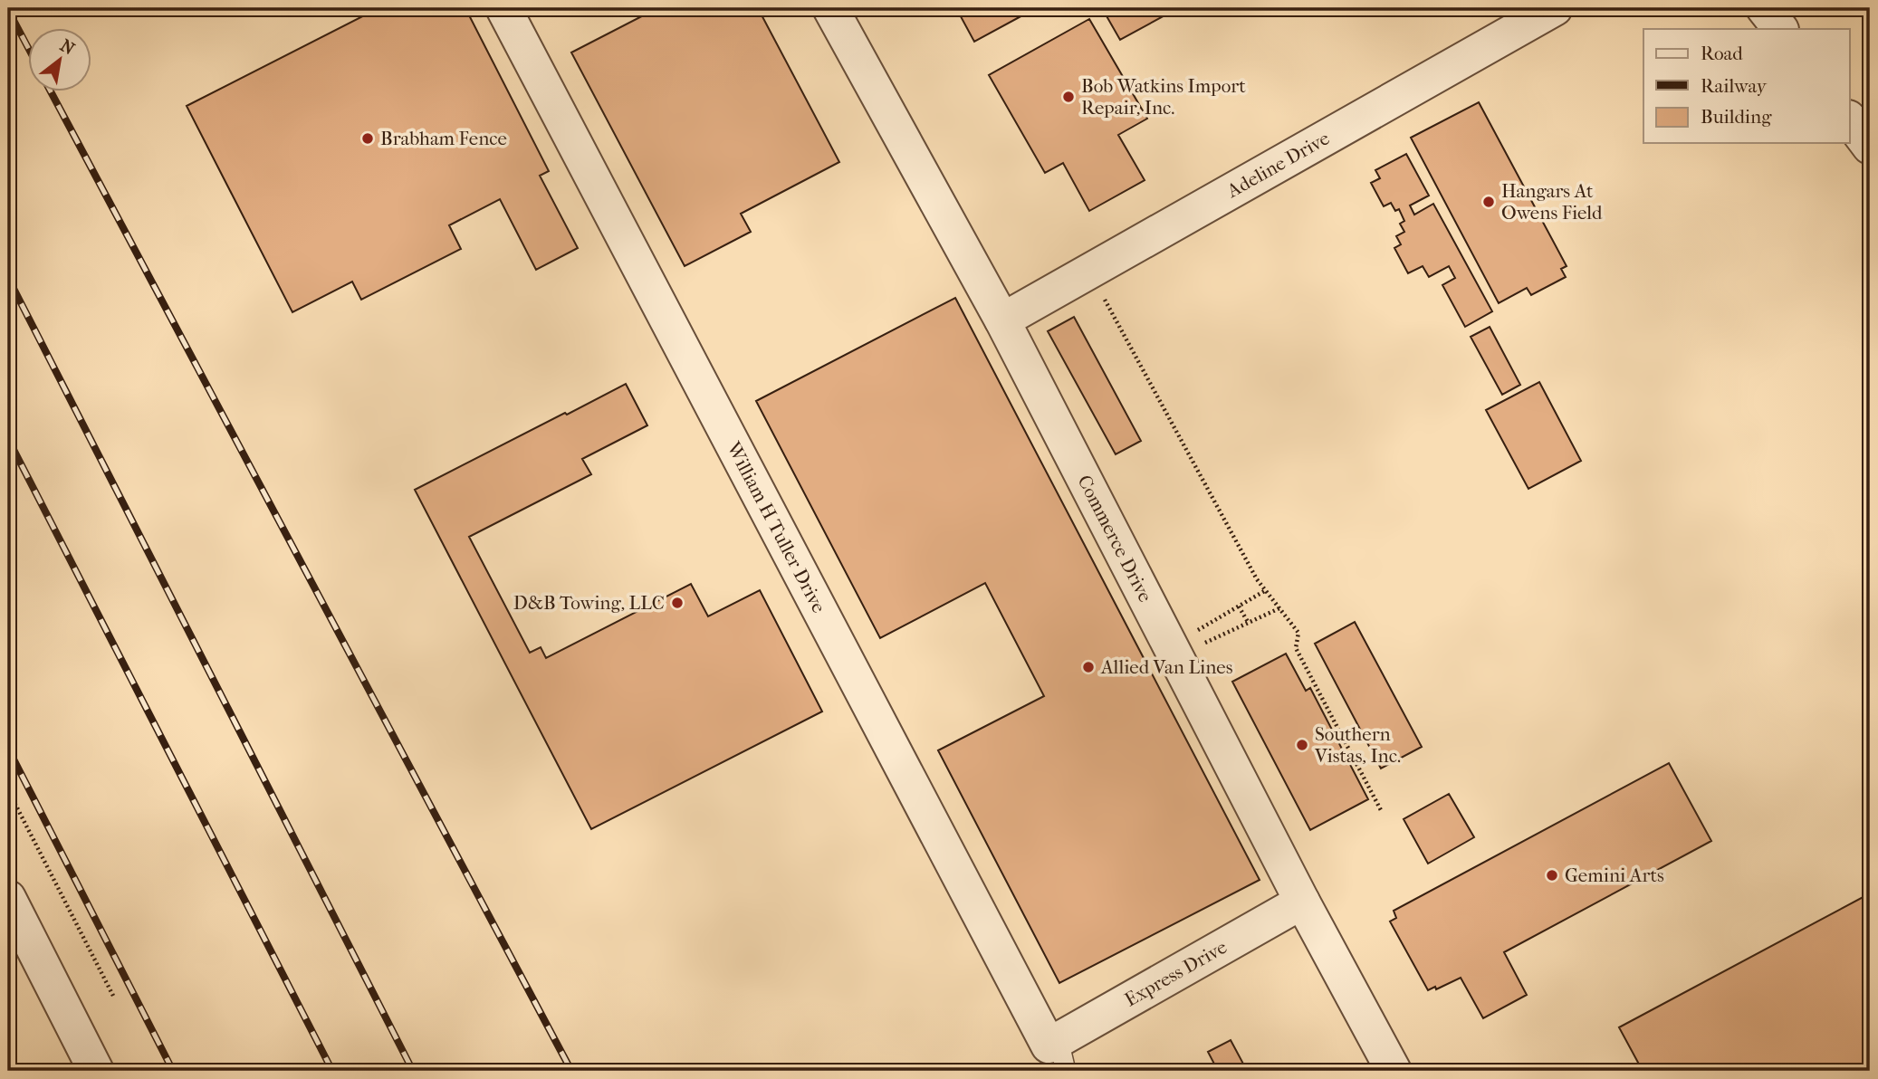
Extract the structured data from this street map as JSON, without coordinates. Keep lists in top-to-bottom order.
{
  "streets": {
    "street": [
      "Adeline Drive",
      "William H Tuller Drive",
      "Commerce Drive",
      "Express Drive"
    ]
  },
  "crossings": [
    ["Adeline Drive", "Commerce Drive"],
    ["William H Tuller Drive", "Express Drive"],
    ["Commerce Drive", "Express Drive"]
  ],
  "places": [
    "Bob Watkins Import Repair, Inc.",
    "Brabham Fence",
    "Hangars At Owens Field",
    "D&B Towing, LLC",
    "Allied Van Lines",
    "Southern Vistas, Inc.",
    "Gemini Arts"
  ],
  "legend": ["Road", "Railway", "Building"],
  "north": "top right"
}
